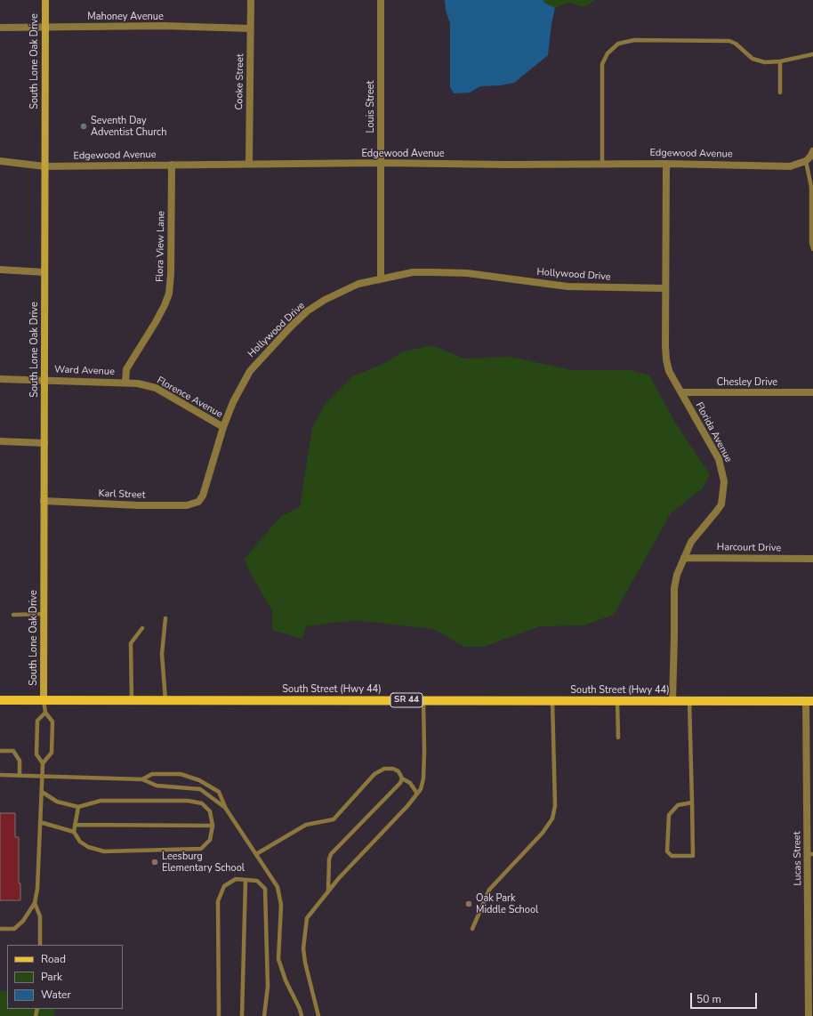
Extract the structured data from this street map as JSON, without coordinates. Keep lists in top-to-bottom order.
{
  "streets": {
    "main road": ["South Street (Hwy 44)", "SR 44"],
    "street": [
      "Mahoney Avenue",
      "South Lone Oak Drive",
      "Cooke Street",
      "Louis Street",
      "Edgewood Avenue",
      "Flora View Lane",
      "Hollywood Drive",
      "Ward Avenue",
      "Chesley Drive",
      "Florence Avenue",
      "Florida Avenue",
      "Karl Street",
      "Harcourt Drive",
      "Lucas Street"
    ]
  },
  "crossings": [
    ["Mahoney Avenue", "South Lone Oak Drive"],
    ["Mahoney Avenue", "Cooke Street"],
    ["South Lone Oak Drive", "Edgewood Avenue"],
    ["South Lone Oak Drive", "Ward Avenue"],
    ["South Lone Oak Drive", "Karl Street"],
    ["South Lone Oak Drive", "South Street (Hwy 44)"],
    ["Cooke Street", "Edgewood Avenue"],
    ["Louis Street", "Edgewood Avenue"],
    ["Louis Street", "Hollywood Drive"],
    ["Edgewood Avenue", "Flora View Lane"],
    ["Edgewood Avenue", "Florida Avenue"],
    ["Flora View Lane", "Ward Avenue"],
    ["Flora View Lane", "Florence Avenue"],
    ["Hollywood Drive", "Florence Avenue"],
    ["Hollywood Drive", "Florida Avenue"],
    ["Hollywood Drive", "Karl Street"],
    ["Ward Avenue", "Florence Avenue"],
    ["Chesley Drive", "Florida Avenue"],
    ["Florida Avenue", "Harcourt Drive"],
    ["Florida Avenue", "South Street (Hwy 44)"],
    ["South Street (Hwy 44)", "Lucas Street"]
  ],
  "places": ["Seventh Day Adventist Church", "Leesburg Elementary School", "Oak Park Middle School"],
  "legend": ["Road", "Park", "Water"],
  "scale_bar": "50 m"
}
